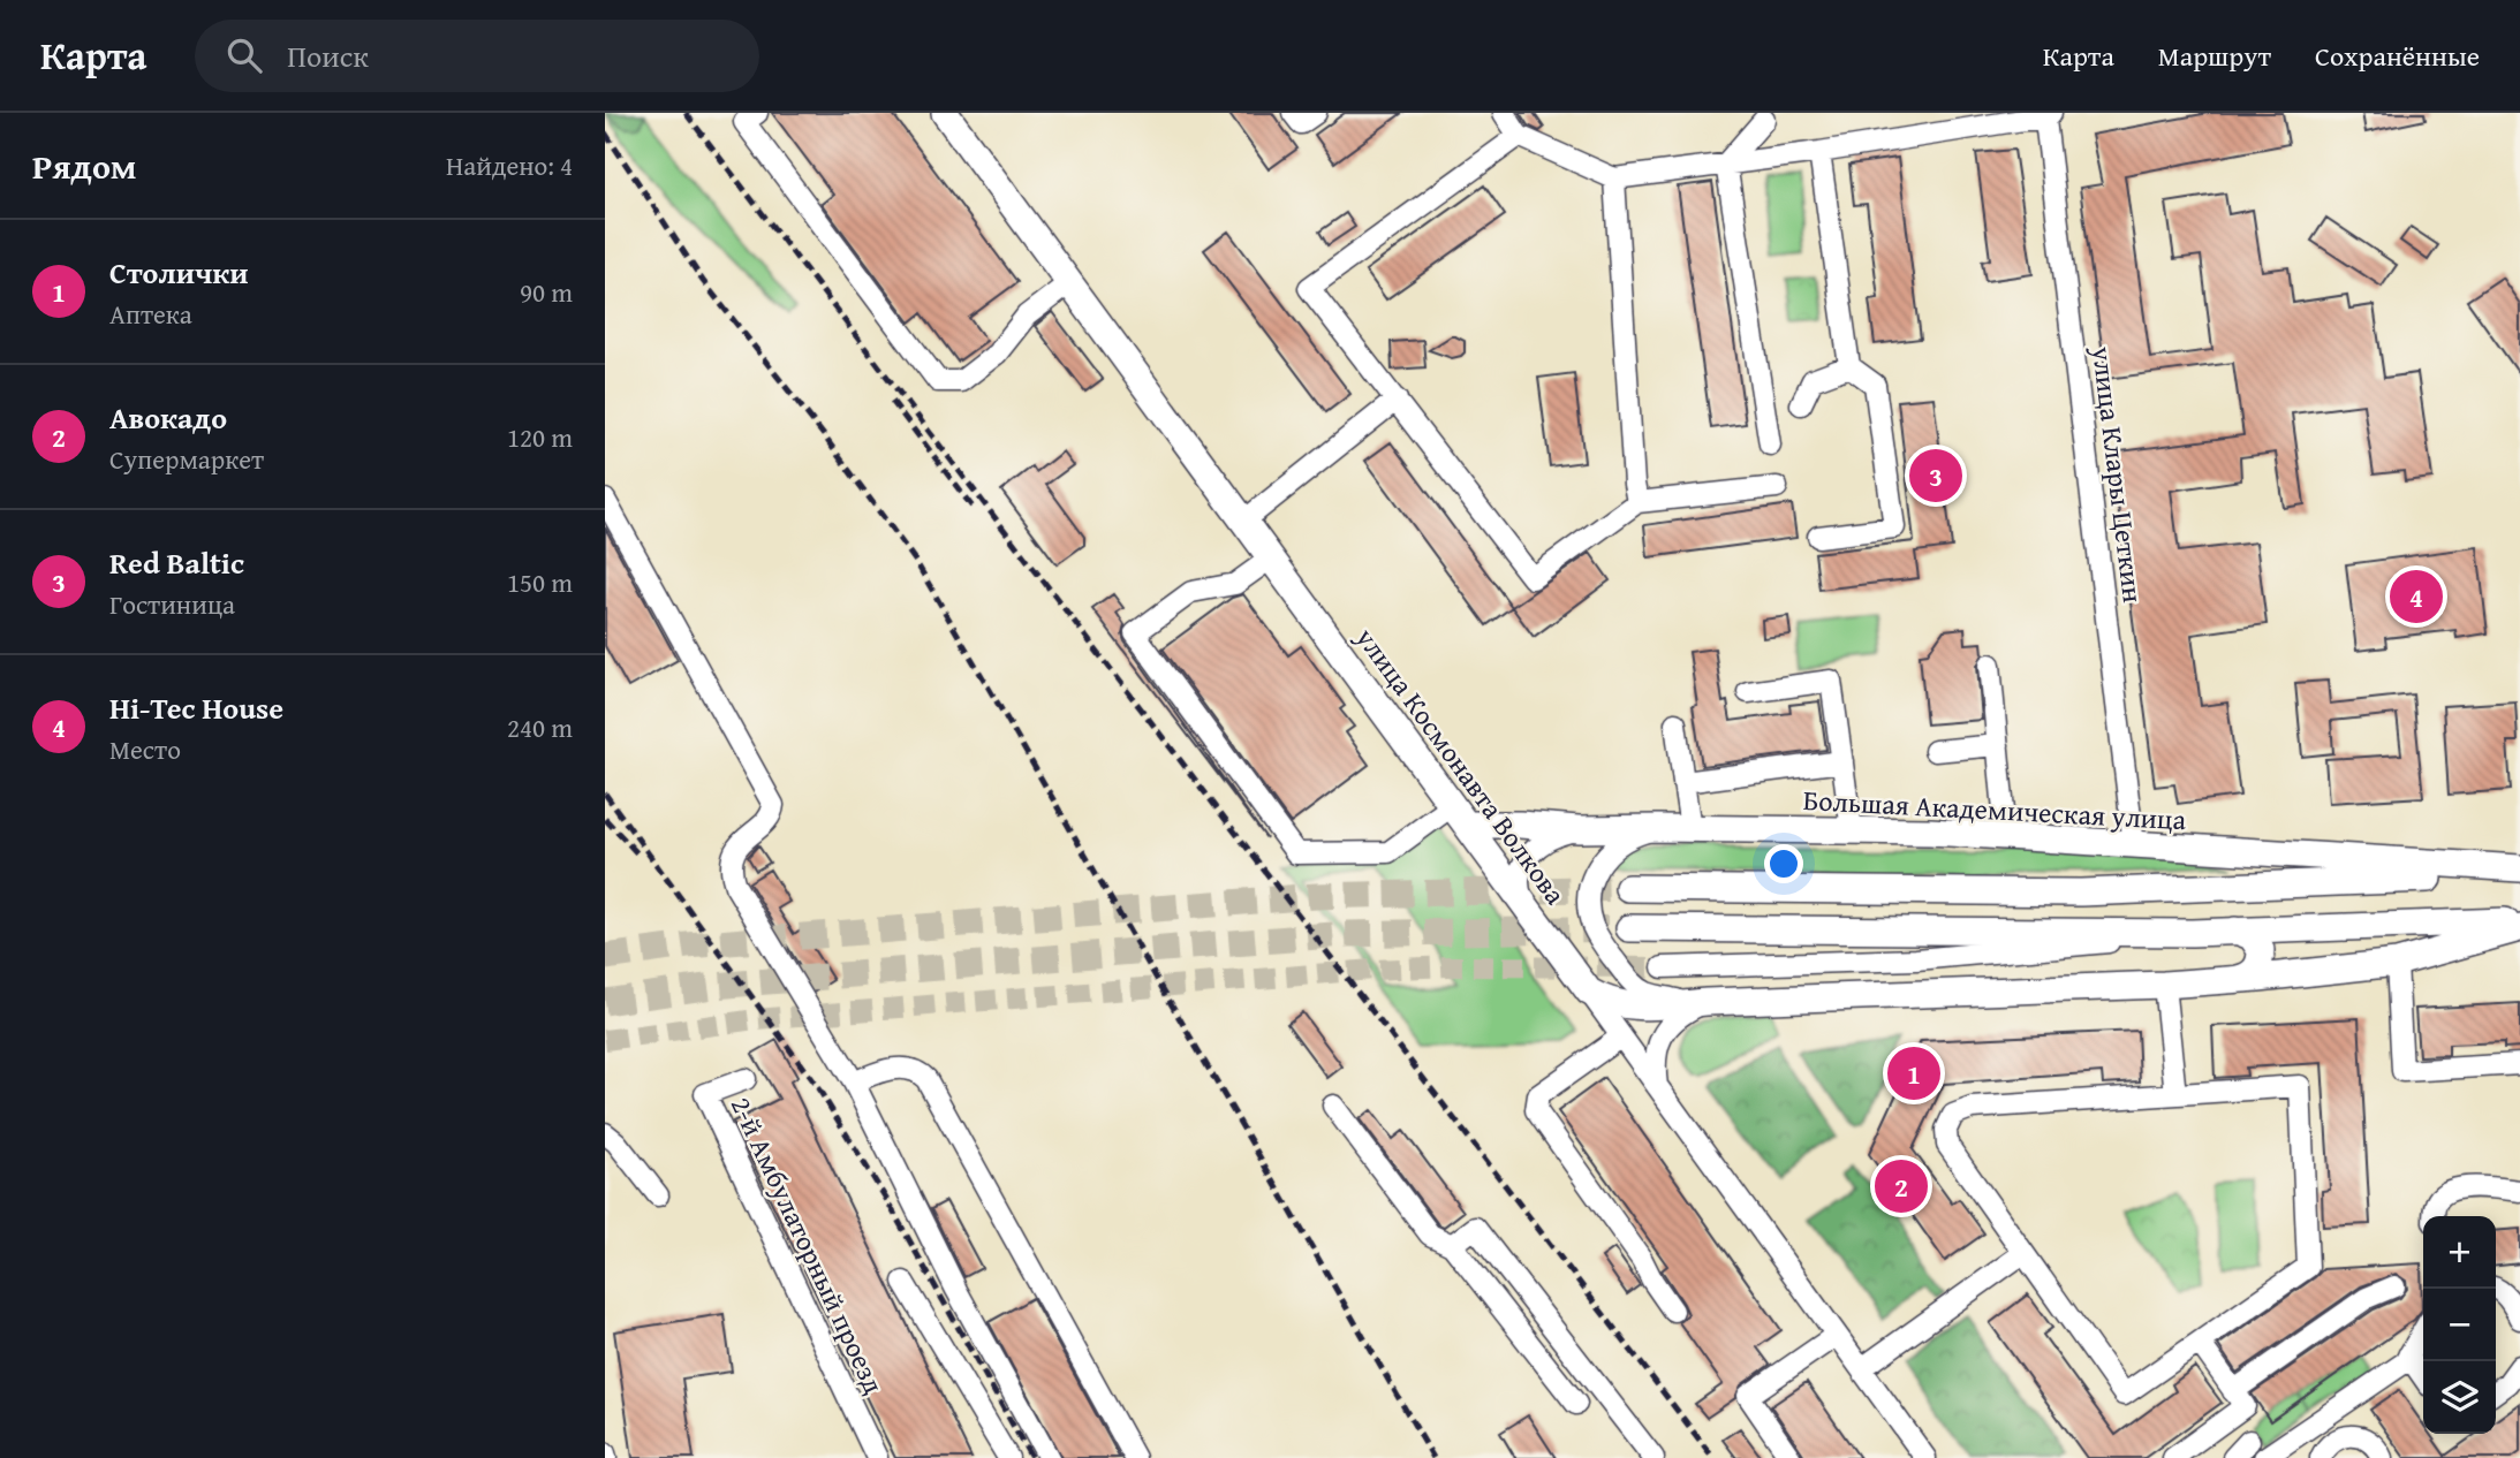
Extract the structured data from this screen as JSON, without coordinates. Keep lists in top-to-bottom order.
{
  "streets": {
    "main road": ["улица Космонавта Волкова", "Большая Академическая улица"],
    "street": ["улица Клары Цеткин", "2-й Амбулаторный проезд"]
  },
  "crossings": [
    ["улица Клары Цеткин", "Большая Академическая улица"],
    ["улица Космонавта Волкова", "Большая Академическая улица"]
  ],
  "page": {
    "header": "Карта",
    "search": "Поиск",
    "nav": ["Карта", "Маршрут", "Сохранённые"],
    "heading": ["Рядом", "Найдено: 4"],
    "list": [
      {
        "mark": "1",
        "name": "Столички",
        "note": "Аптека",
        "value": "90 m"
      },
      {
        "mark": "2",
        "name": "Авокадо",
        "note": "Супермаркет",
        "value": "120 m"
      },
      {
        "mark": "3",
        "name": "Red Baltic",
        "note": "Гостиница",
        "value": "150 m"
      },
      {
        "mark": "4",
        "name": "Hi-Tec House",
        "note": "Место",
        "value": "240 m"
      }
    ],
    "pins": [
      "3",
      "4",
      "1",
      "2"
    ],
    "map_buttons": ["+", "−"]
  }
}
